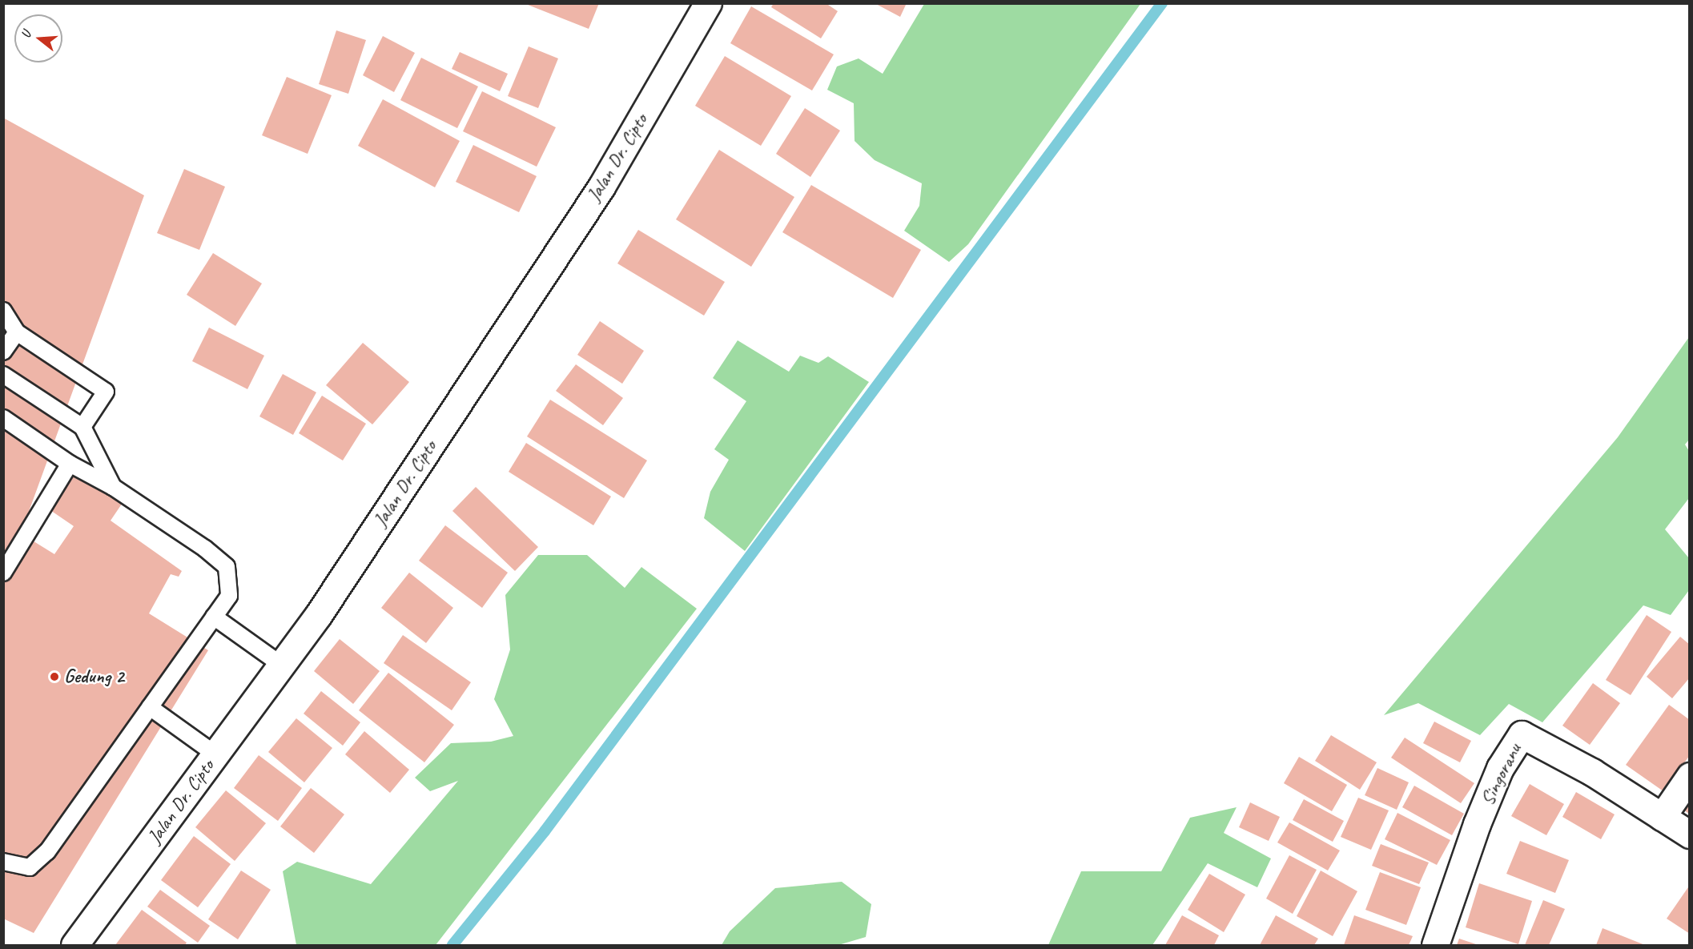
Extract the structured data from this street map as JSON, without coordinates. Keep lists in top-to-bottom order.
{
  "streets": {
    "street": ["Jalan Dr. Cipto", "Singoranu"]
  },
  "places": ["Gedung 2"],
  "north": "left"
}
